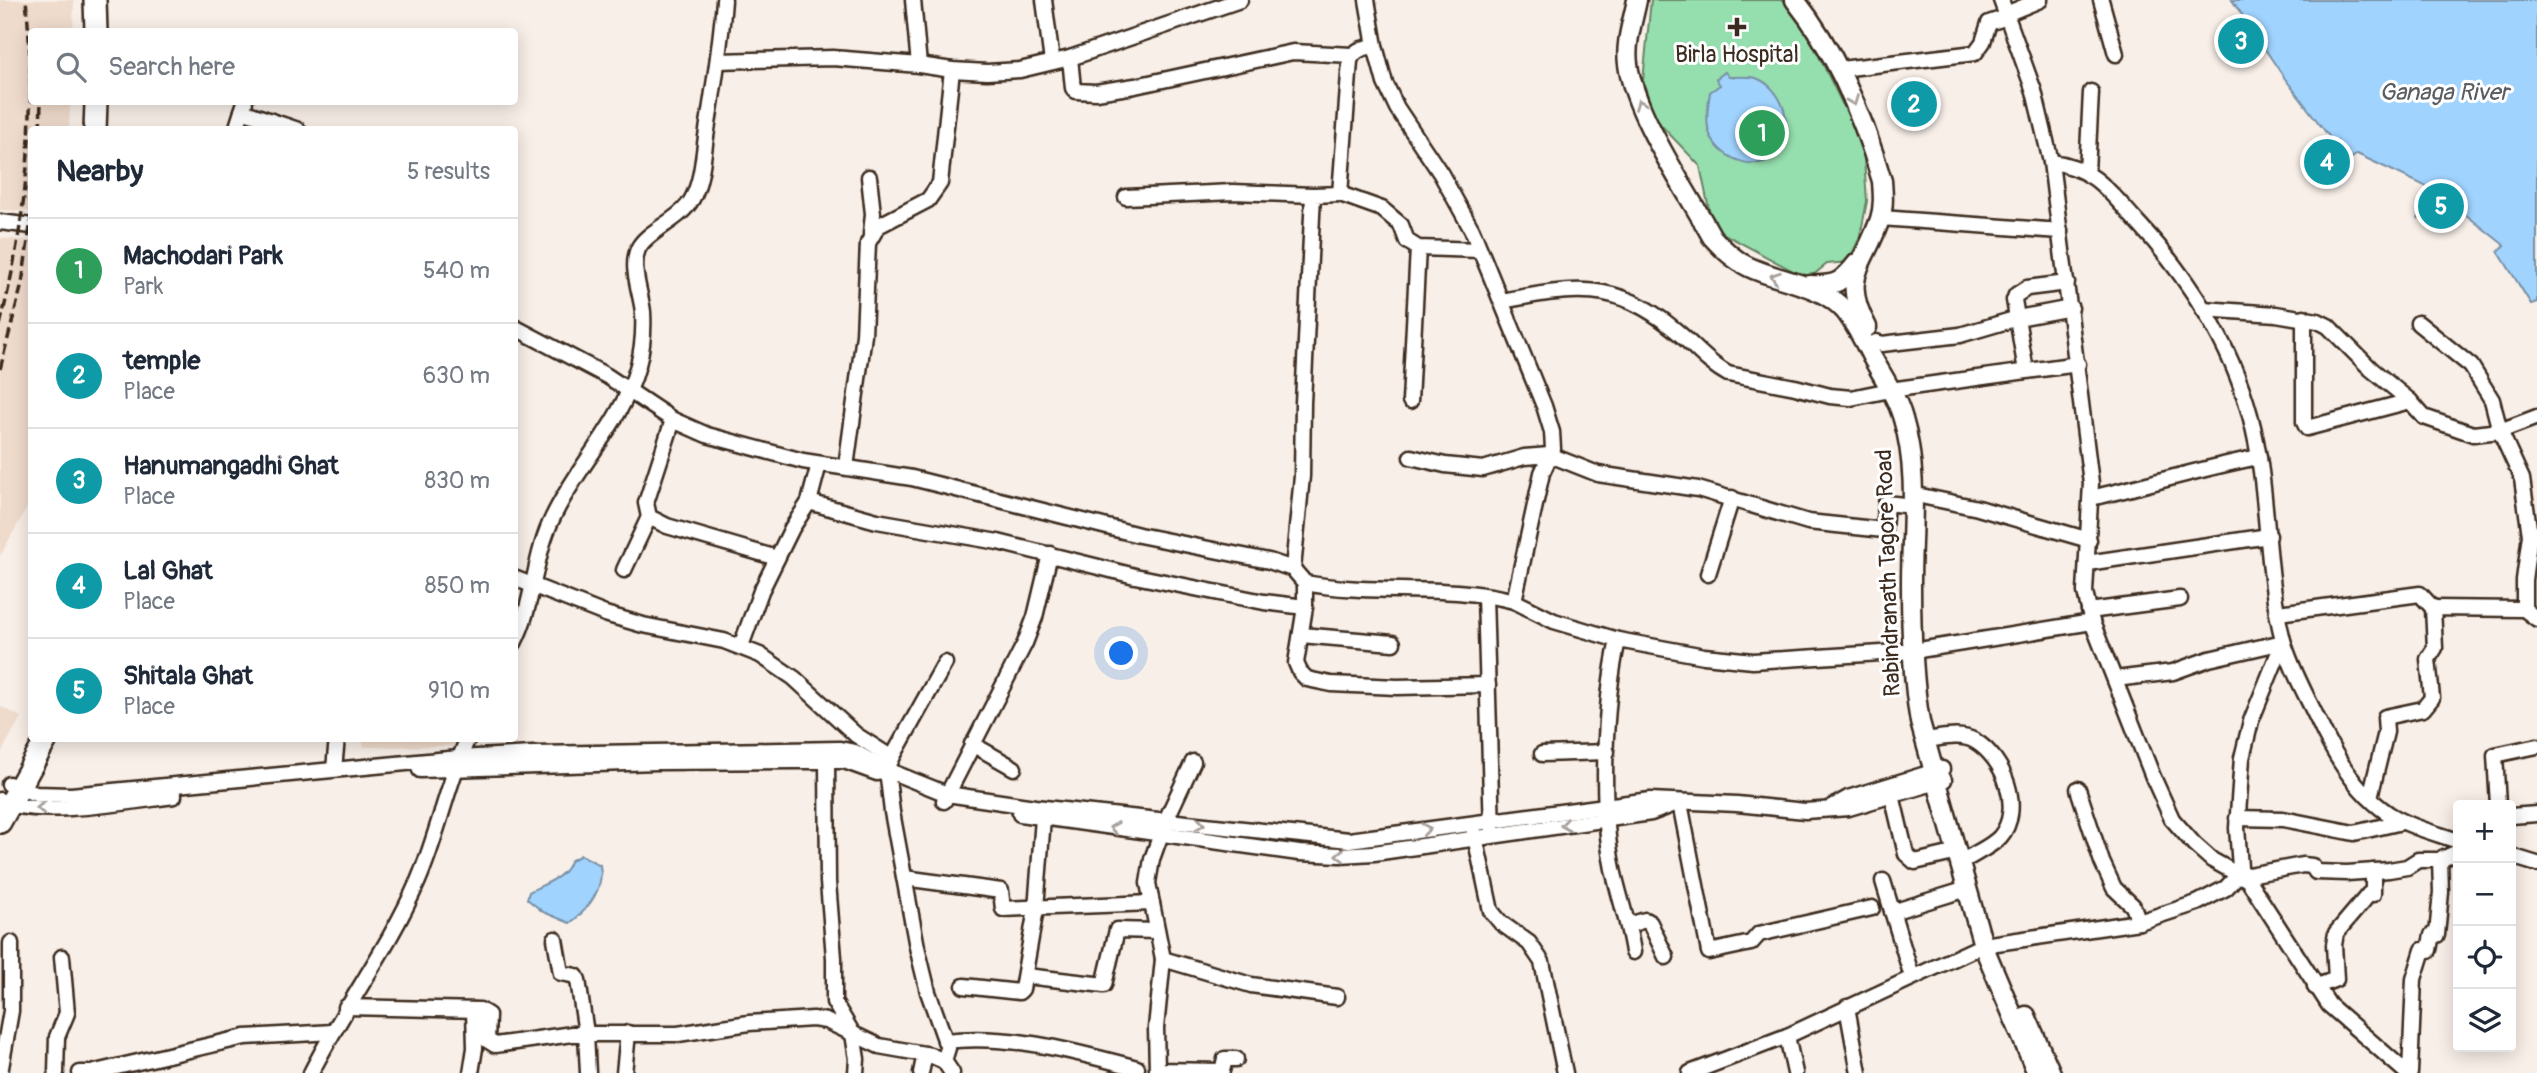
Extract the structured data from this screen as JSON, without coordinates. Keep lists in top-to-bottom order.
{
  "streets": {
    "main road": ["Rabindranath Tagore Road"]
  },
  "water": ["Ganaga River"],
  "places": {
    "health": ["Birla Hospital"]
  },
  "page": {
    "pins": [
      "3",
      "2",
      "1",
      "4",
      "5"
    ],
    "search": "Search here",
    "heading": ["Nearby", "5 results"],
    "list": [
      {
        "mark": "1",
        "name": "Machodari Park",
        "note": "Park",
        "value": "540 m"
      },
      {
        "mark": "2",
        "name": "temple",
        "note": "Place",
        "value": "630 m"
      },
      {
        "mark": "3",
        "name": "Hanumangadhi Ghat",
        "note": "Place",
        "value": "830 m"
      },
      {
        "mark": "4",
        "name": "Lal Ghat",
        "note": "Place",
        "value": "850 m"
      },
      {
        "mark": "5",
        "name": "Shitala Ghat",
        "note": "Place",
        "value": "910 m"
      }
    ],
    "map_buttons": ["+", "−"]
  }
}
